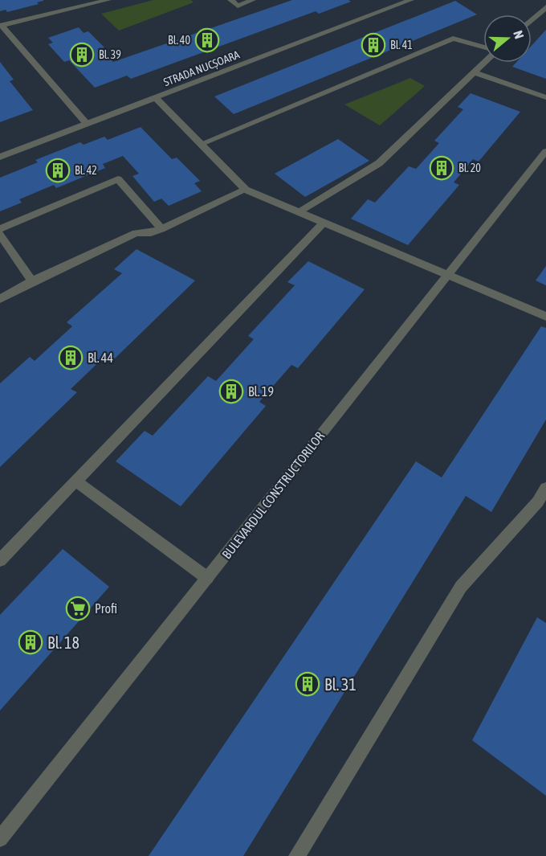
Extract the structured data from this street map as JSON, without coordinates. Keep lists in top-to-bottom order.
{
  "streets": {
    "street": ["STRADA NUCȘOARA", "BULEVARDUL CONSTRUCTORILOR"]
  },
  "places": {
    "building": [
      "Bl. 40",
      "Bl. 41",
      "Bl. 39",
      "Bl. 20",
      "Bl. 42",
      "Bl. 44",
      "Bl. 19",
      "Bl. 18",
      "Bl. 31"
    ],
    "supermarket": ["Profi"]
  },
  "north": "right"
}
